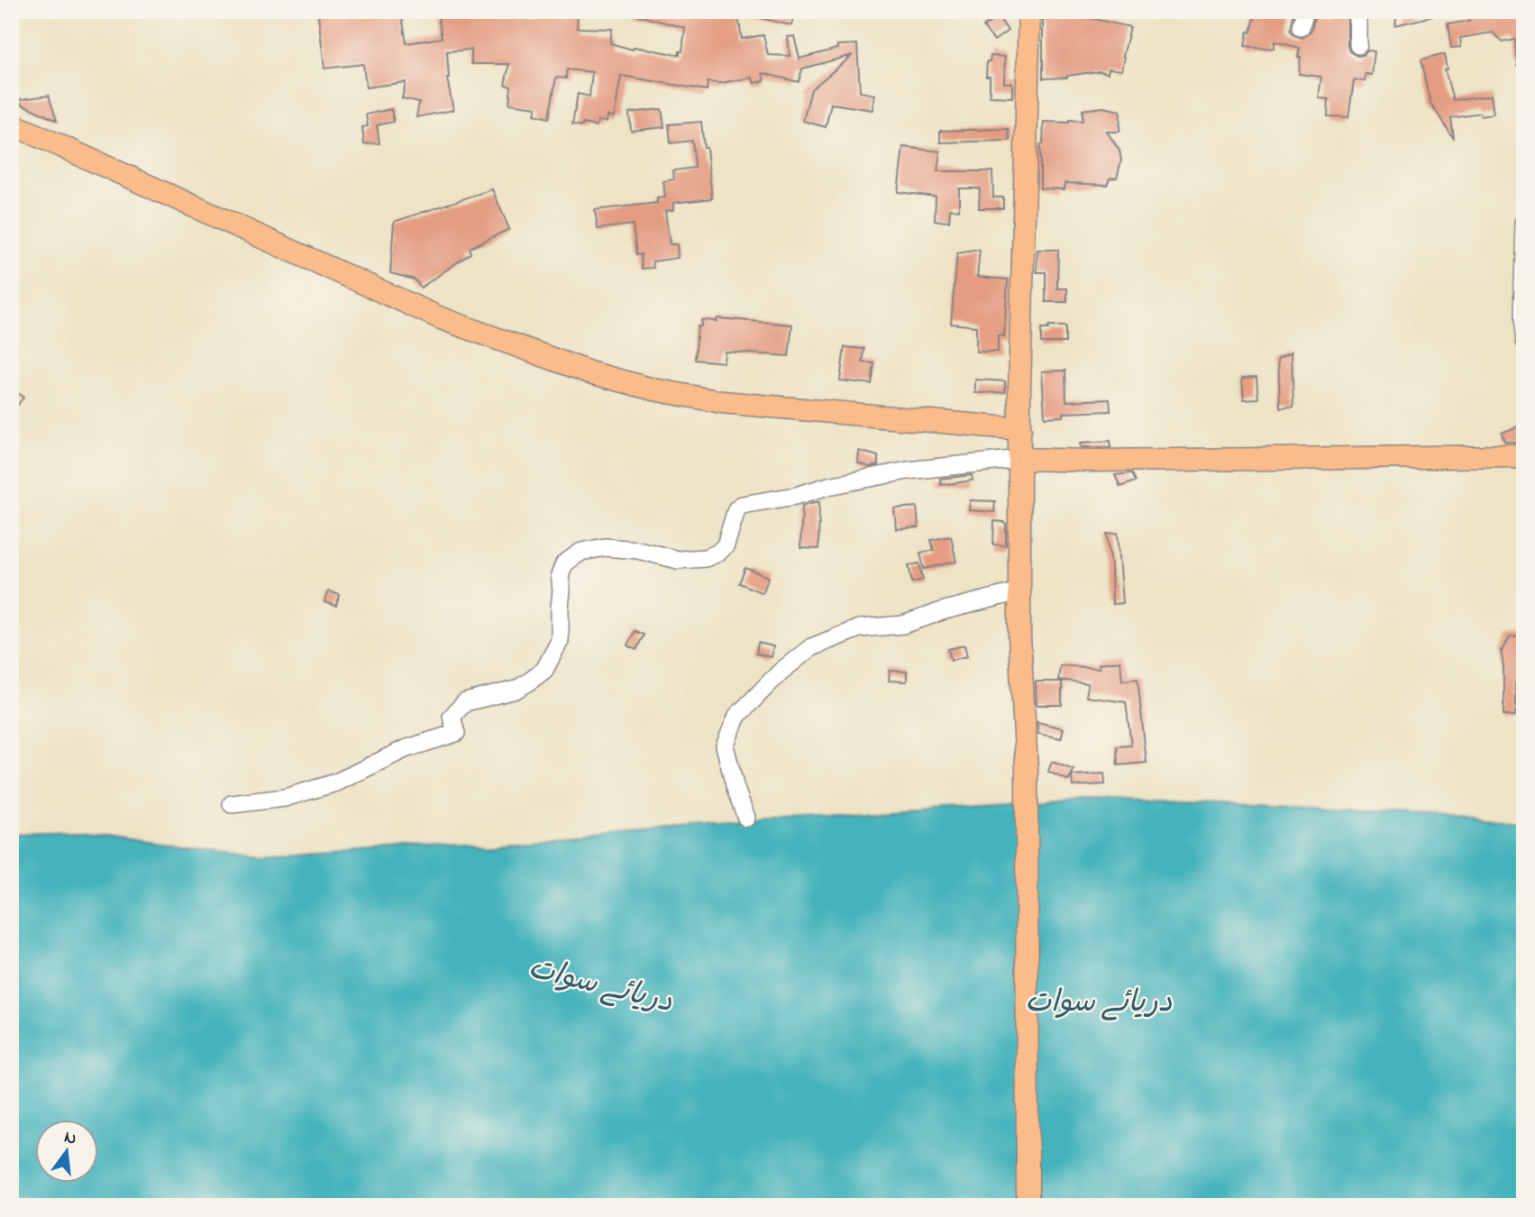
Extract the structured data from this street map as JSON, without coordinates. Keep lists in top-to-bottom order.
{
  "water": ["دریائے سوات"],
  "north": "top"
}
